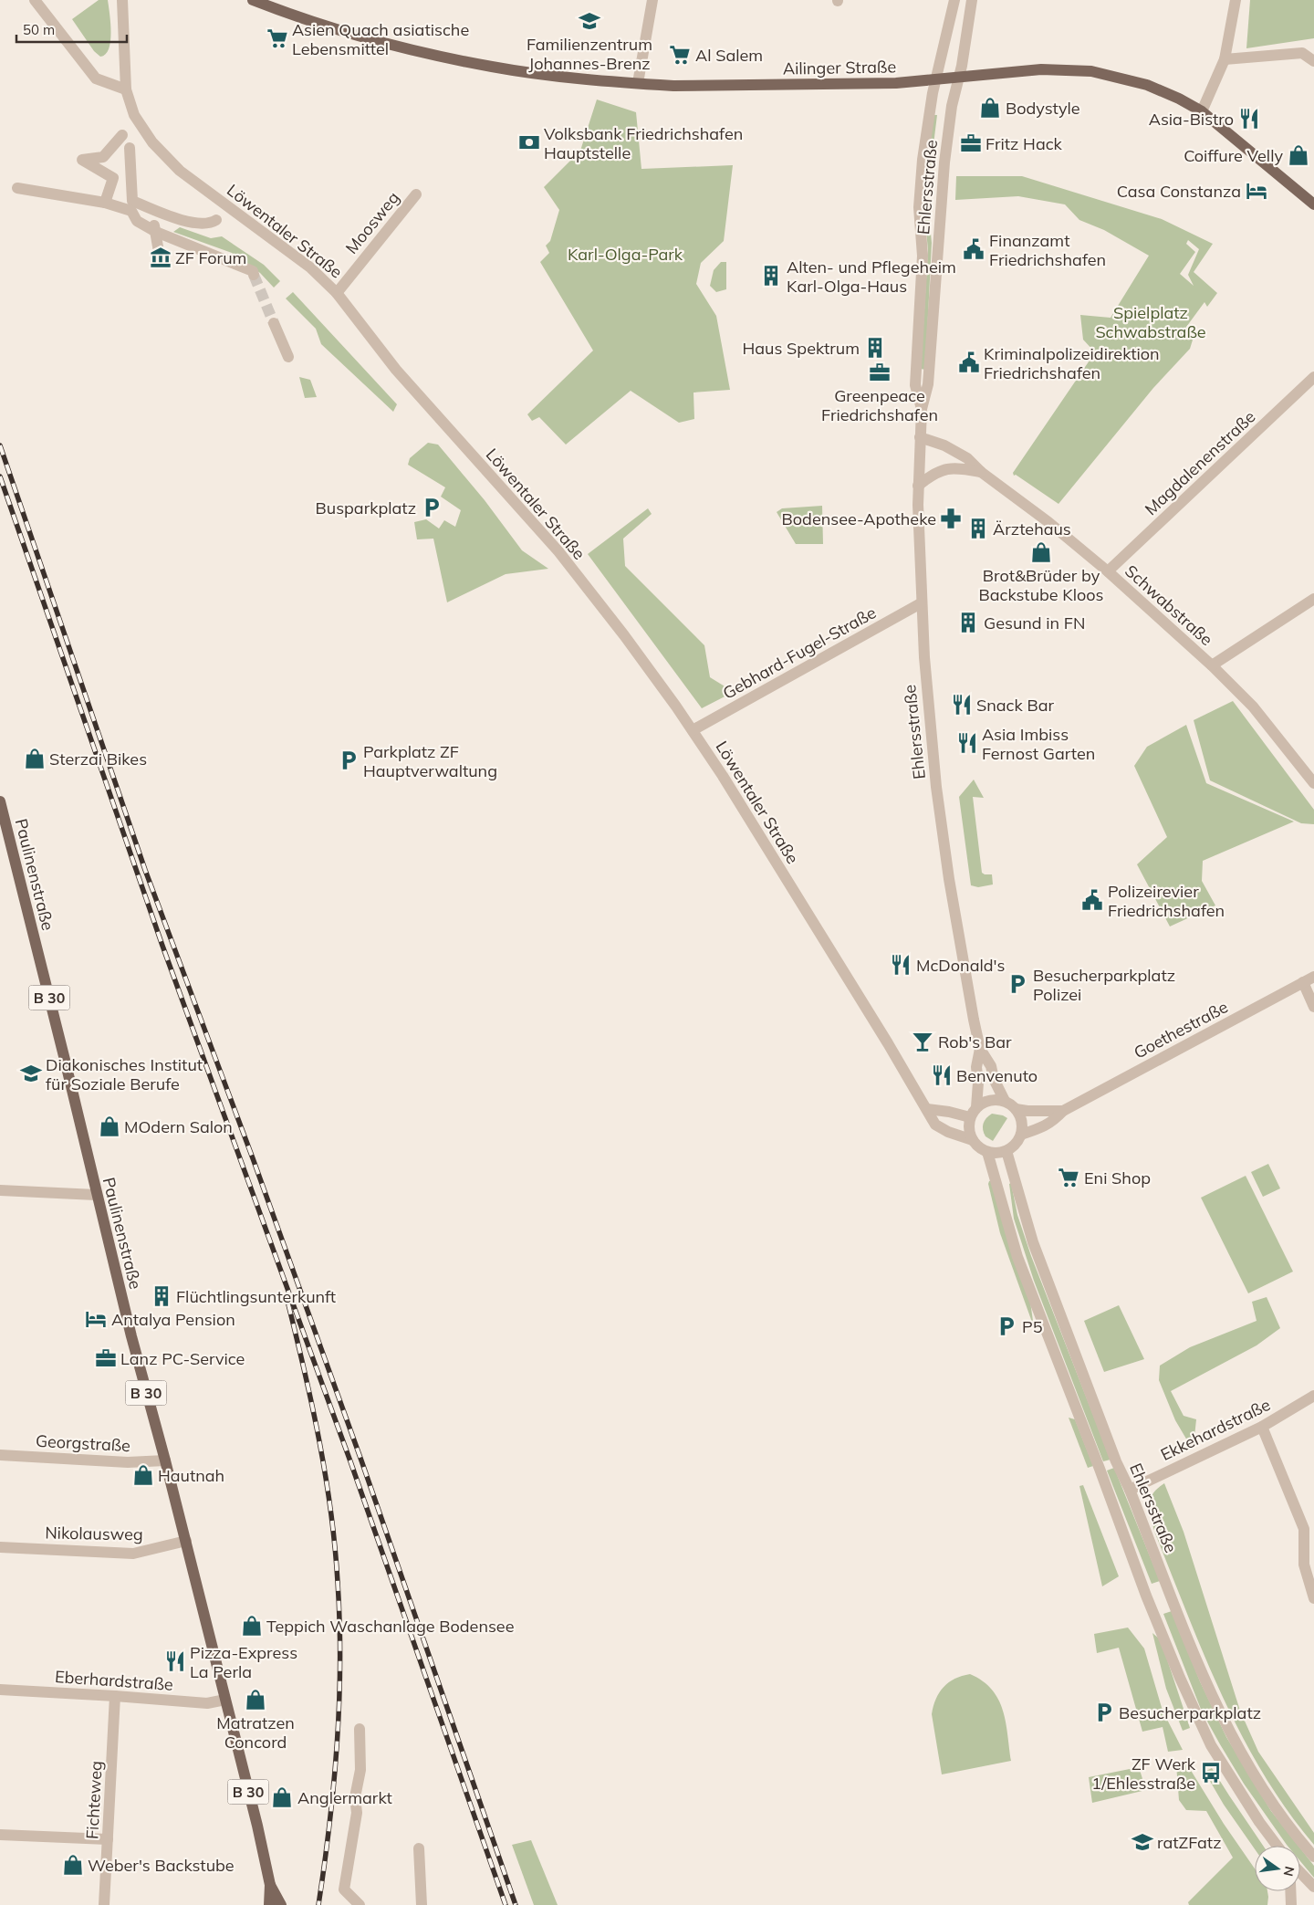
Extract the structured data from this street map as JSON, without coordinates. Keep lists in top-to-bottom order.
{
  "streets": {
    "main road": ["Ailinger Straße", "Paulinenstraße", "B 30"],
    "street": [
      "Ehlersstraße",
      "Moosweg",
      "Löwentaler Straße",
      "Magdalenenstraße",
      "Schwabstraße",
      "Gebhard-Fugel-Straße",
      "Goethestraße",
      "Ekkehardstraße",
      "Georgstraße",
      "Nikolausweg",
      "Eberhardstraße",
      "Fichteweg"
    ]
  },
  "crossings": [
    ["Ailinger Straße", "Ehlersstraße"],
    ["Ehlersstraße", "Löwentaler Straße"],
    ["Ehlersstraße", "Schwabstraße"],
    ["Ehlersstraße", "Gebhard-Fugel-Straße"],
    ["Ehlersstraße", "Goethestraße"],
    ["Ehlersstraße", "Ekkehardstraße"],
    ["Moosweg", "Löwentaler Straße"],
    ["Löwentaler Straße", "Gebhard-Fugel-Straße"],
    ["Löwentaler Straße", "Goethestraße"],
    ["Magdalenenstraße", "Schwabstraße"],
    ["Paulinenstraße", "Georgstraße"],
    ["Paulinenstraße", "Nikolausweg"],
    ["Paulinenstraße", "Eberhardstraße"],
    ["Eberhardstraße", "Fichteweg"]
  ],
  "parks": ["Karl-Olga-Park", "Spielplatz Schwabstraße"],
  "places": {
    "school or university": ["Familienzentrum Johannes-Brenz", "Diakonisches Institut für Soziale Berufe", "ratZFatz"],
    "supermarket": ["Asien Quach asiatische Lebensmittel", "Al Salem", "Eni Shop"],
    "shop": [
      "Bodystyle",
      "Coiffure Velly",
      "Brot&Brüder by Backstube Kloos",
      "Sterzai Bikes",
      "MOdern Salon",
      "Hautnah",
      "Teppich Waschanlage Bodensee",
      "Matratzen Concord",
      "Anglermarkt",
      "Weber's Backstube"
    ],
    "restaurant": [
      "Asia-Bistro",
      "Snack Bar",
      "Asia Imbiss Fernost Garten",
      "McDonald's",
      "Benvenuto",
      "Pizza-Express La Perla"
    ],
    "bank": ["Volksbank Friedrichshafen Hauptstelle"],
    "office": ["Fritz Hack", "Greenpeace Friedrichshafen", "Lanz PC-Service"],
    "hotel": ["Casa Constanza", "Antalya Pension"],
    "public building": ["Finanzamt Friedrichshafen", "Kriminalpolizeidirektion Friedrichshafen", "Polizeirevier Friedrichshafen"],
    "museum": ["ZF Forum"],
    "building": [
      "Alten- und Pflegeheim Karl-Olga-Haus",
      "Haus Spektrum",
      "Ärztehaus",
      "Gesund in FN",
      "Flüchtlingsunterkunft"
    ],
    "parking": [
      "Busparkplatz",
      "Parkplatz ZF Hauptverwaltung",
      "Besucherparkplatz Polizei",
      "P5",
      "Besucherparkplatz"
    ],
    "pharmacy": ["Bodensee-Apotheke"],
    "bar": ["Rob's Bar"],
    "bus stop": ["ZF Werk 1/Ehlesstraße"]
  },
  "scale_bar": "50 m",
  "north": "right"
}
